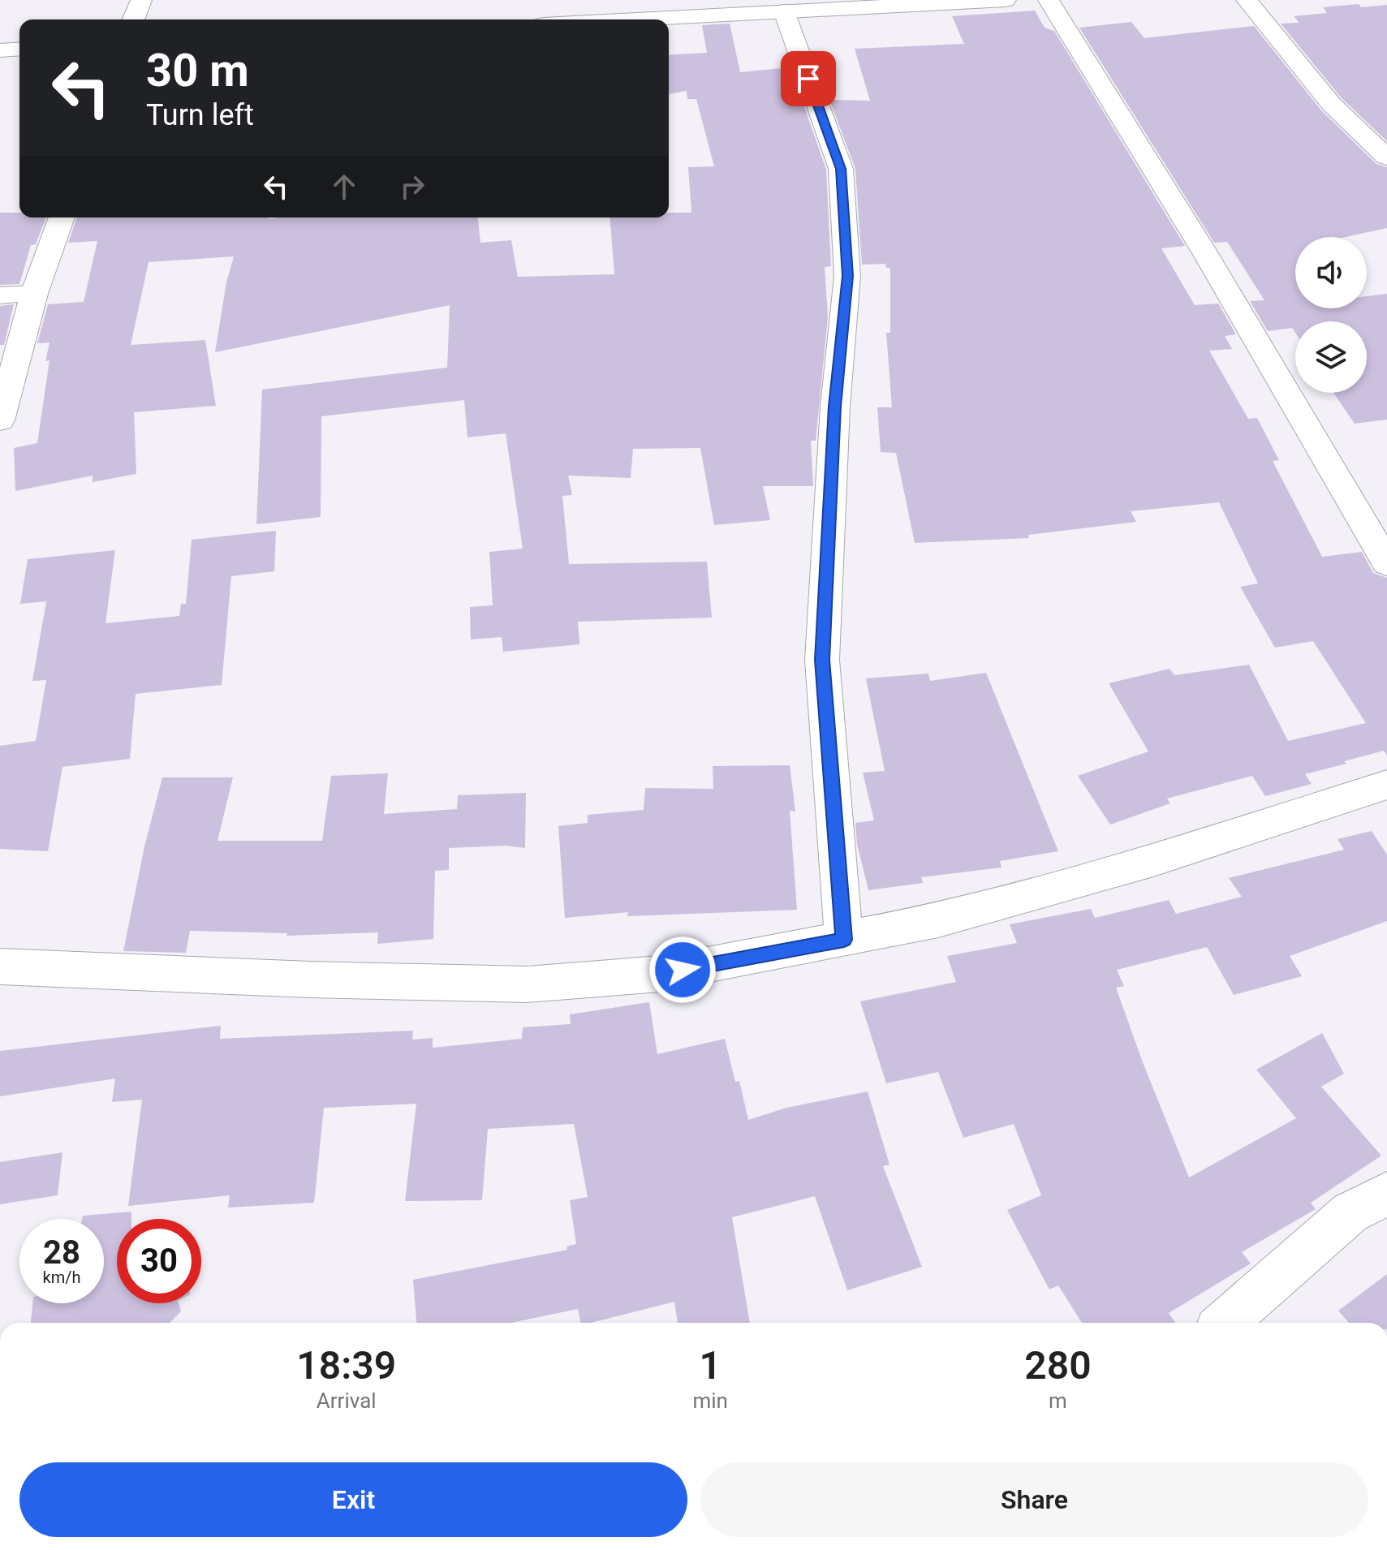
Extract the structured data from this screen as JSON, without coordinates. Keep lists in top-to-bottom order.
{
  "page": {
    "turn": ["30 m", "Turn left"],
    "speed": "28 km/h",
    "limit": "30",
    "eta": [
      "18:39",
      "Arrival",
      "1",
      "min",
      "280",
      "m"
    ],
    "buttons": ["Exit", "Share"]
  }
}
